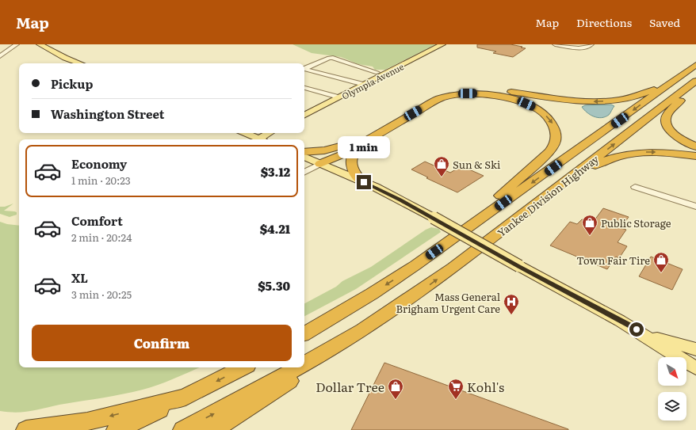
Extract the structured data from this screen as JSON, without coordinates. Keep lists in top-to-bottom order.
{
  "streets": {
    "highway": ["Yankee Division Highway"],
    "main road": ["Olympia Avenue"]
  },
  "places": {
    "shop": [
      "Sun & Ski",
      "Public Storage",
      "Town Fair Tire",
      "Dollar Tree"
    ],
    "hospital": ["Mass General Brigham Urgent Care"],
    "supermarket": ["Kohl's"]
  },
  "north": "bottom right",
  "page": {
    "header": "Map",
    "nav": ["Map", "Directions", "Saved"],
    "banner": ["Pickup", "Washington Street"],
    "bubble": "1 min",
    "list": [
      {
        "name": "Economy",
        "note": "1 min · 20:23",
        "value": "$3.12"
      },
      {
        "name": "Comfort",
        "note": "2 min · 20:24",
        "value": "$4.21"
      },
      {
        "name": "XL",
        "note": "3 min · 20:25",
        "value": "$5.30"
      }
    ],
    "buttons": "Confirm"
  }
}
